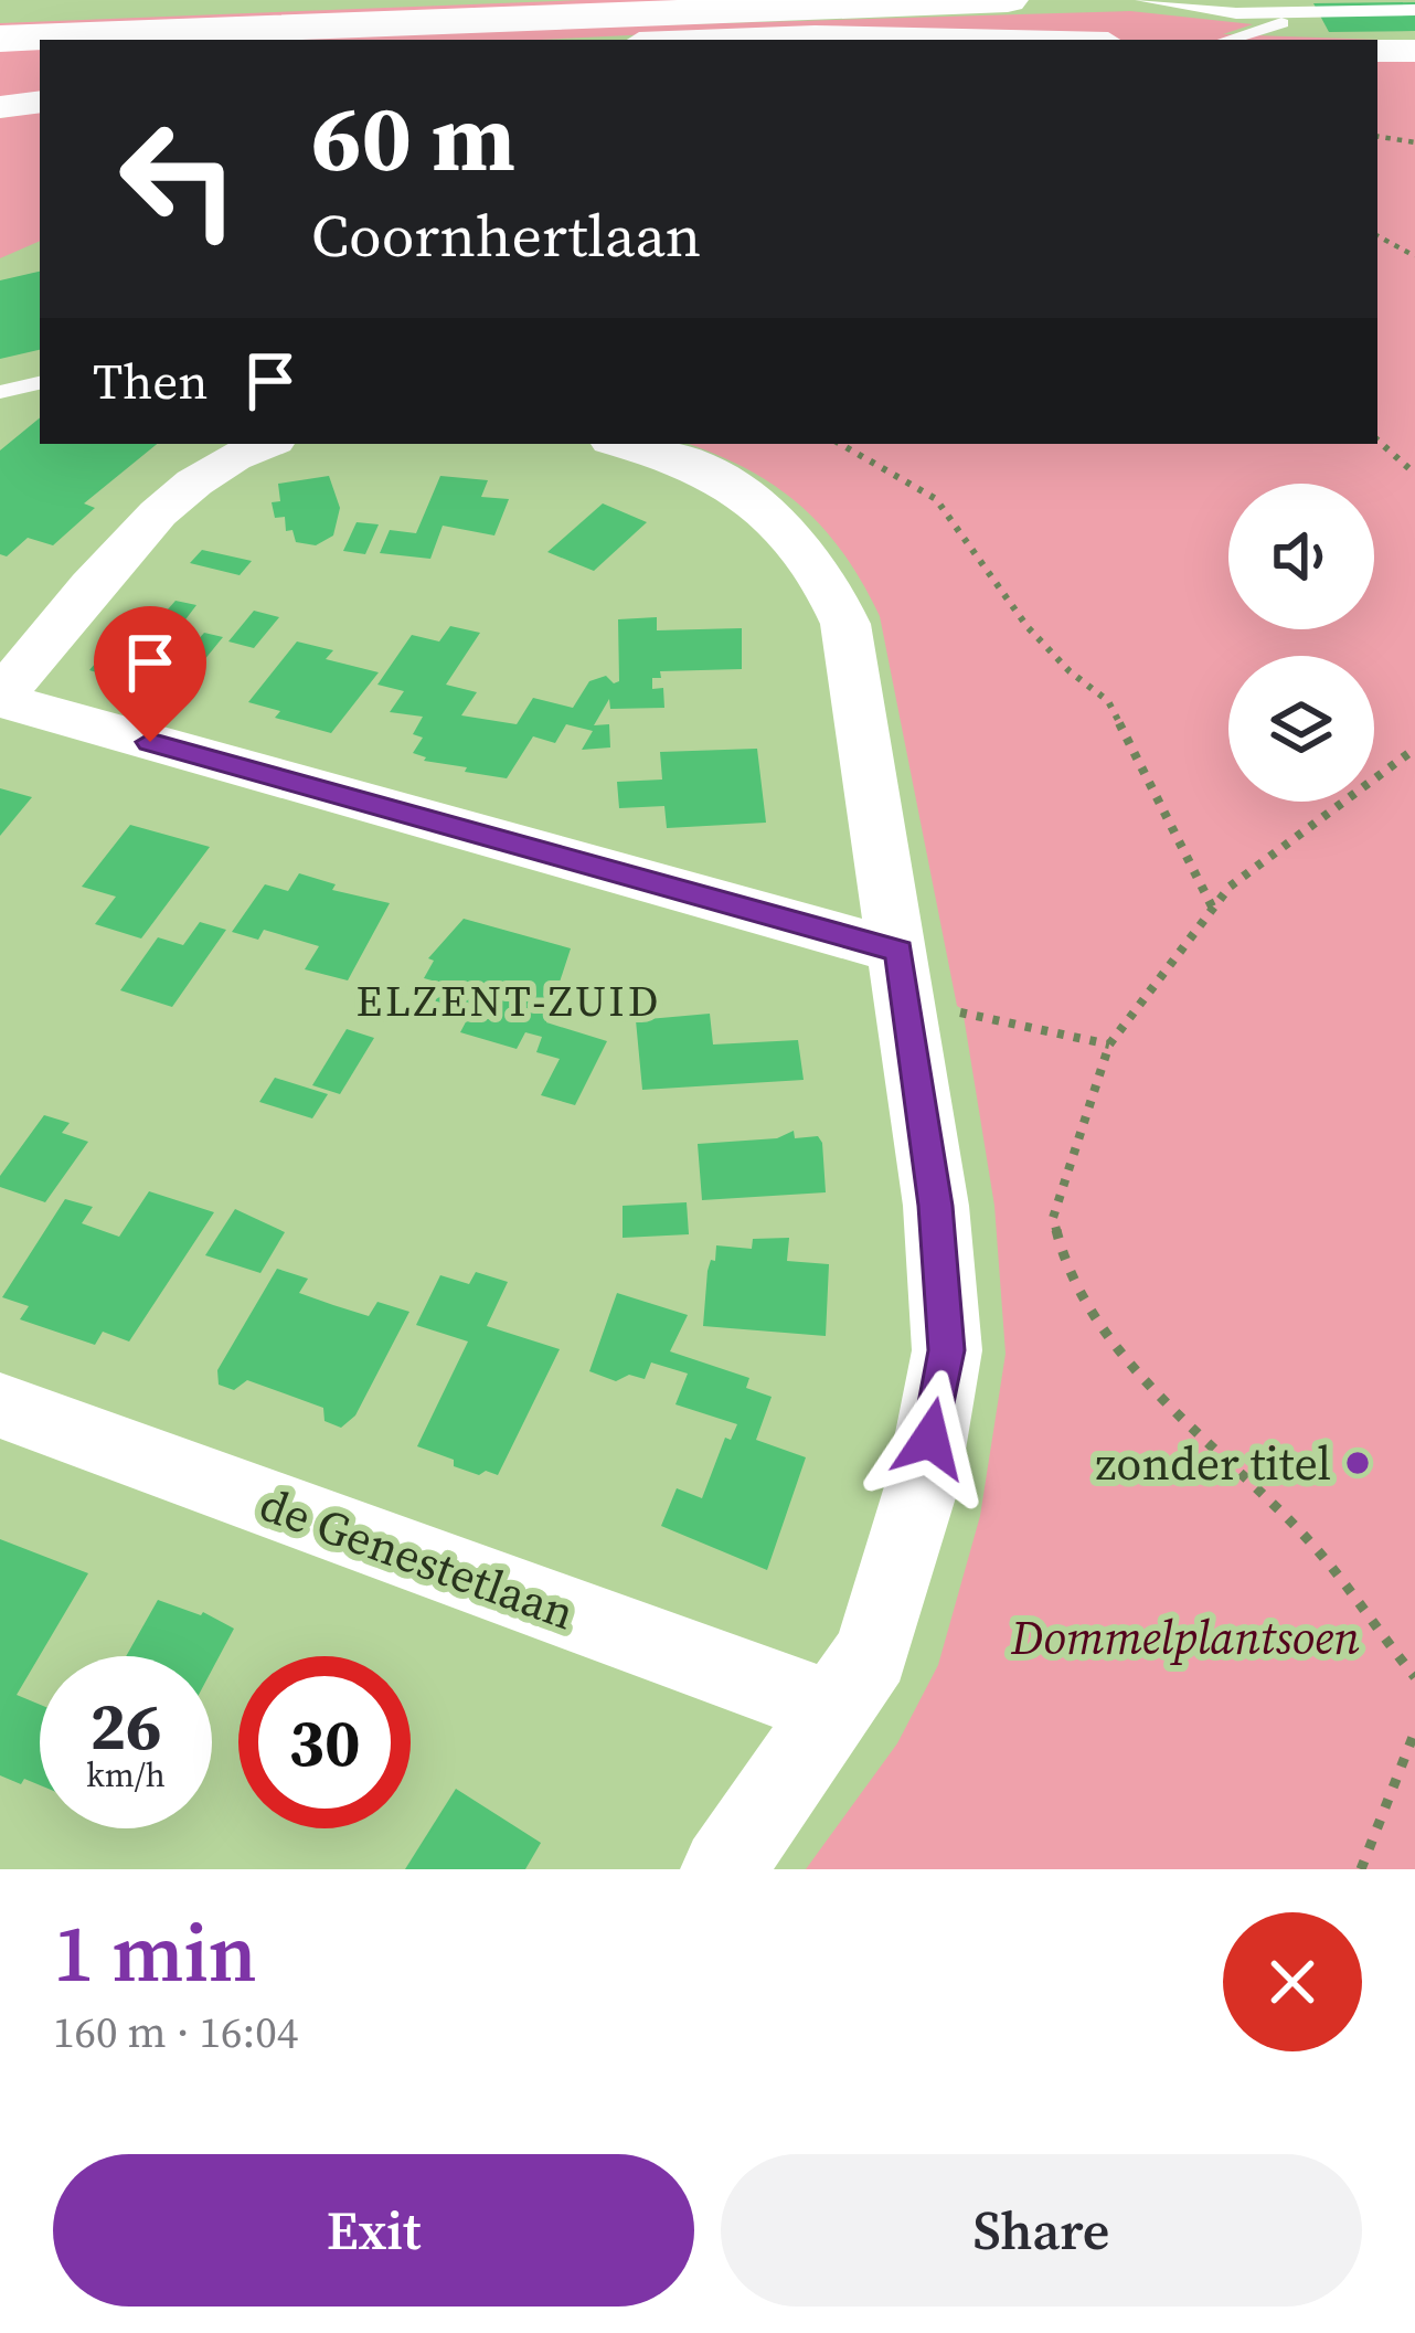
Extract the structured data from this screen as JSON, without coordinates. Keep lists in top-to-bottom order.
{
  "streets": {
    "street": ["de Genestetlaan"]
  },
  "districts": ["ELZENT-ZUID"],
  "parks": ["Dommelplantsoen"],
  "places": ["zonder titel"],
  "page": {
    "turn": ["60 m", "Coornhertlaan"],
    "then": "Then",
    "speed": "26 km/h",
    "limit": "30",
    "heading": ["1 min", "160 m · 16:04"],
    "buttons": ["Exit", "Share"]
  }
}
